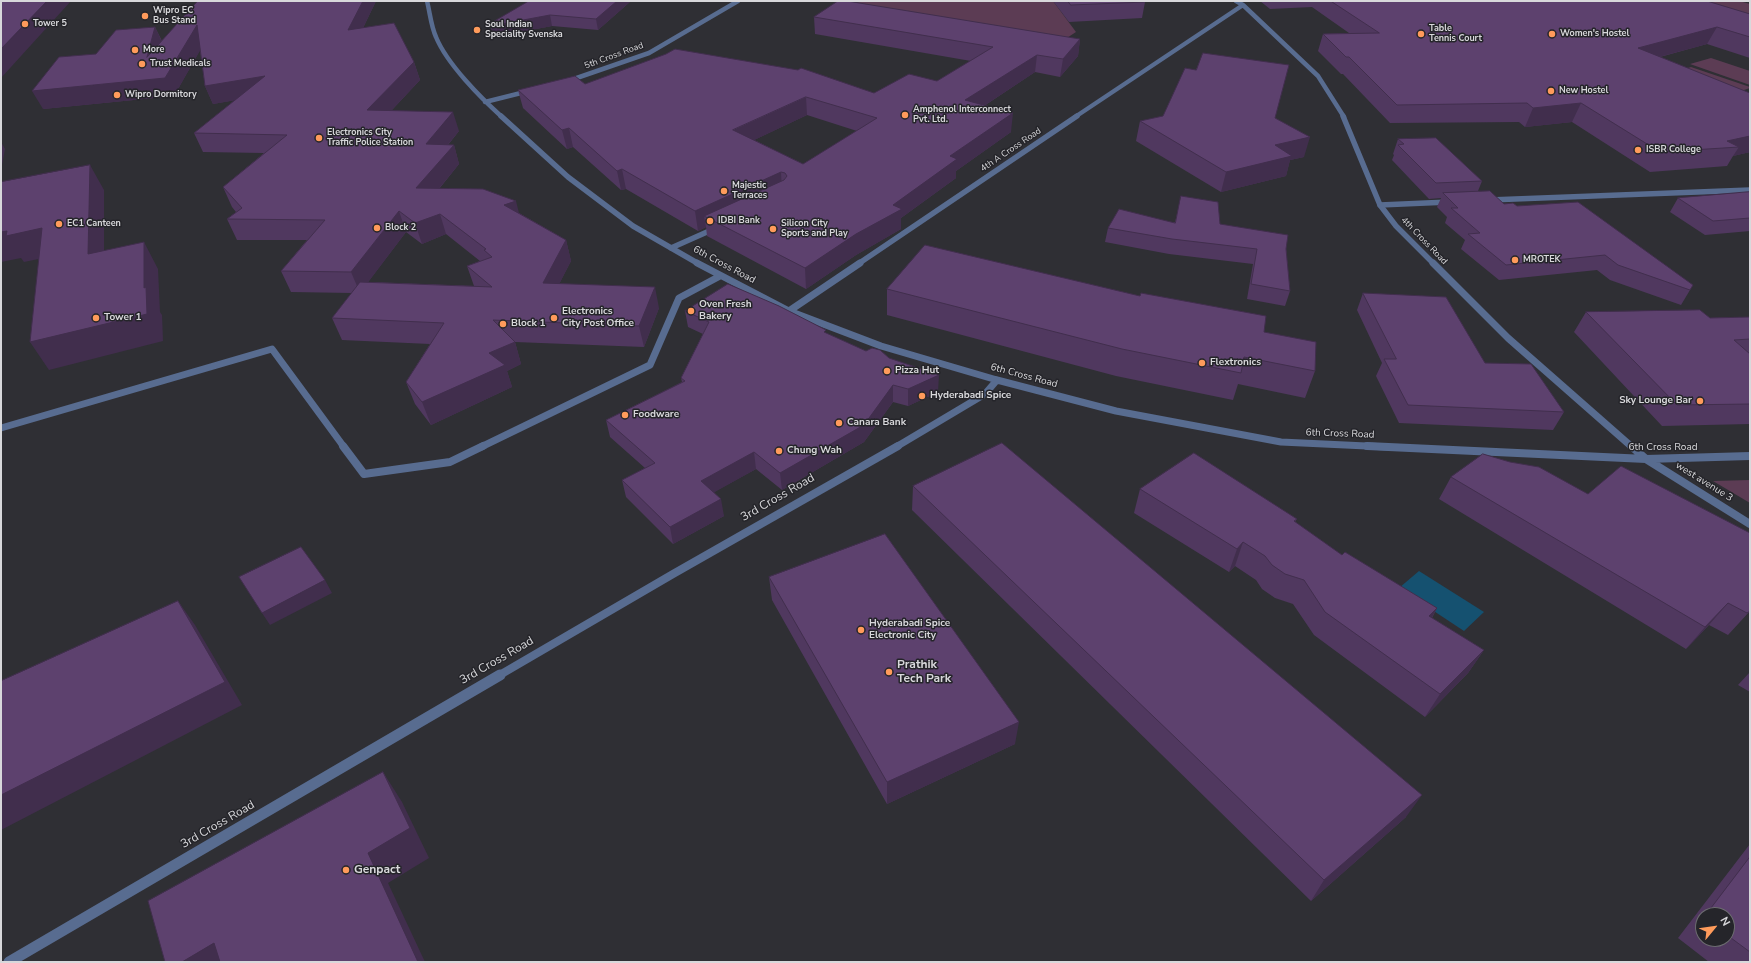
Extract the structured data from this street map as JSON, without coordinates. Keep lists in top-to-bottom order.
{
  "streets": {
    "street": [
      "5th Cross Road",
      "4th A Cross Road",
      "4th Cross Road",
      "6th Cross Road",
      "west avenue 3",
      "3rd Cross Road"
    ]
  },
  "crossings": [
    ["4th A Cross Road", "4th Cross Road"],
    ["4th A Cross Road", "6th Cross Road"],
    ["4th Cross Road", "6th Cross Road"],
    ["4th Cross Road", "west avenue 3"],
    ["6th Cross Road", "west avenue 3"],
    ["6th Cross Road", "3rd Cross Road"]
  ],
  "places": [
    "Wipro EC Bus Stand",
    "Tower 5",
    "Soul Indian Speciality Svenska",
    "Table Tennis Court",
    "Women's Hostel",
    "More",
    "Trust Medicals",
    "New Hostel",
    "Wipro Dormitory",
    "Amphenol Interconnect Pvt. Ltd.",
    "Electronics City Traffic Police Station",
    "ISBR College",
    "Majestic Terraces",
    "IDBI Bank",
    "EC1 Canteen",
    "Block 2",
    "Silicon City Sports and Play",
    "MROTEK",
    "Oven Fresh Bakery",
    "Tower 1",
    "Electronics City Post Office",
    "Block 1",
    "Flextronics",
    "Pizza Hut",
    "Hyderabadi Spice",
    "Sky Lounge Bar",
    "Foodware",
    "Canara Bank",
    "Chung Wah",
    "Hyderabadi Spice Electronic City",
    "Prathik Tech Park",
    "Genpact"
  ],
  "north": "top right"
}
